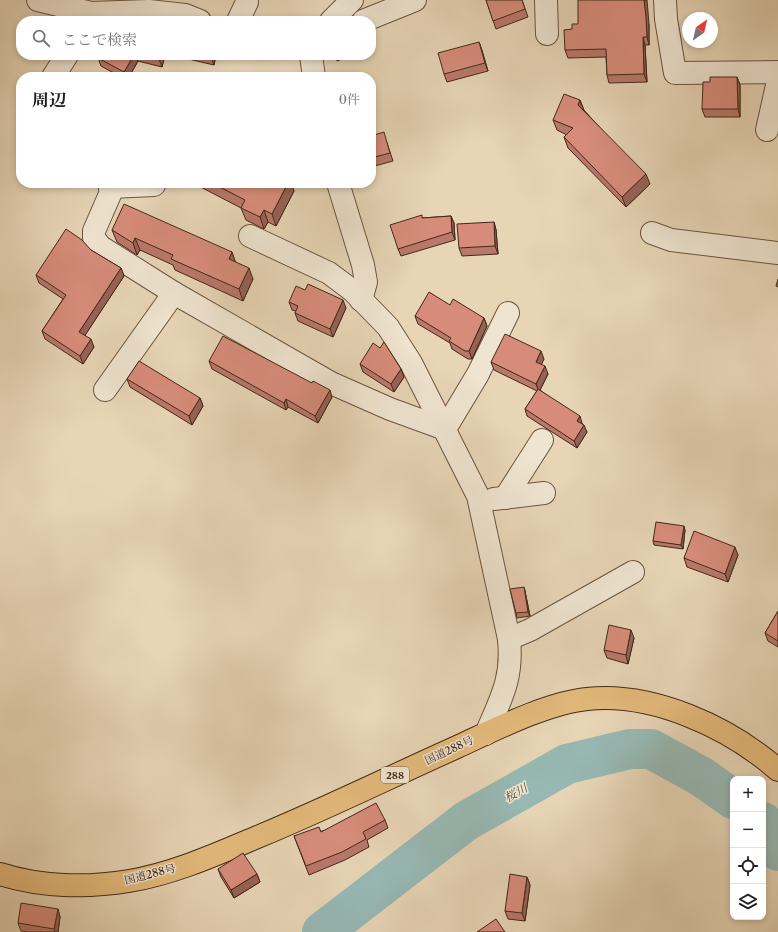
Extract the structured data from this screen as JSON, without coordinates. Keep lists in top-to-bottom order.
{
  "streets": {
    "highway": ["国道288号", "288"]
  },
  "water": ["桜川"],
  "north": "top right",
  "page": {
    "search": "ここで検索",
    "heading": ["周辺", "0件"],
    "map_buttons": ["+", "−"]
  }
}
